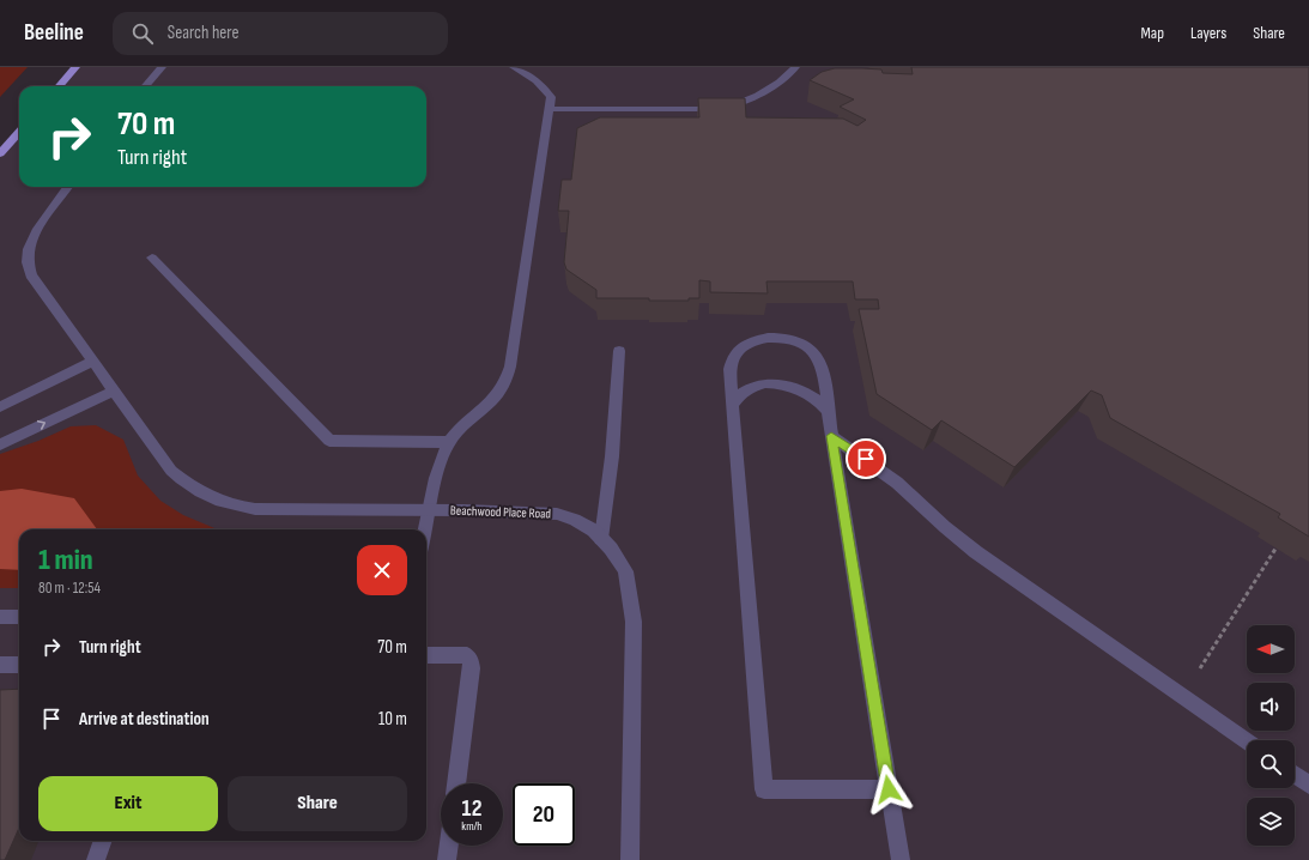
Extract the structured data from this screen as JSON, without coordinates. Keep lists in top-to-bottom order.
{
  "streets": {
    "street": ["Beachwood Place Road"]
  },
  "north": "left",
  "page": {
    "header": "Beeline",
    "search": "Search here",
    "nav": ["Map", "Layers", "Share"],
    "turn": ["70 m", "Turn right"],
    "heading": ["1 min", "80 m · 12:54"],
    "list": [
      {
        "name": "Turn right",
        "value": "70 m"
      },
      {
        "name": "Arrive at destination",
        "value": "10 m"
      }
    ],
    "buttons": ["Exit", "Share"],
    "speed": "12 km/h",
    "limit": "20"
  }
}
